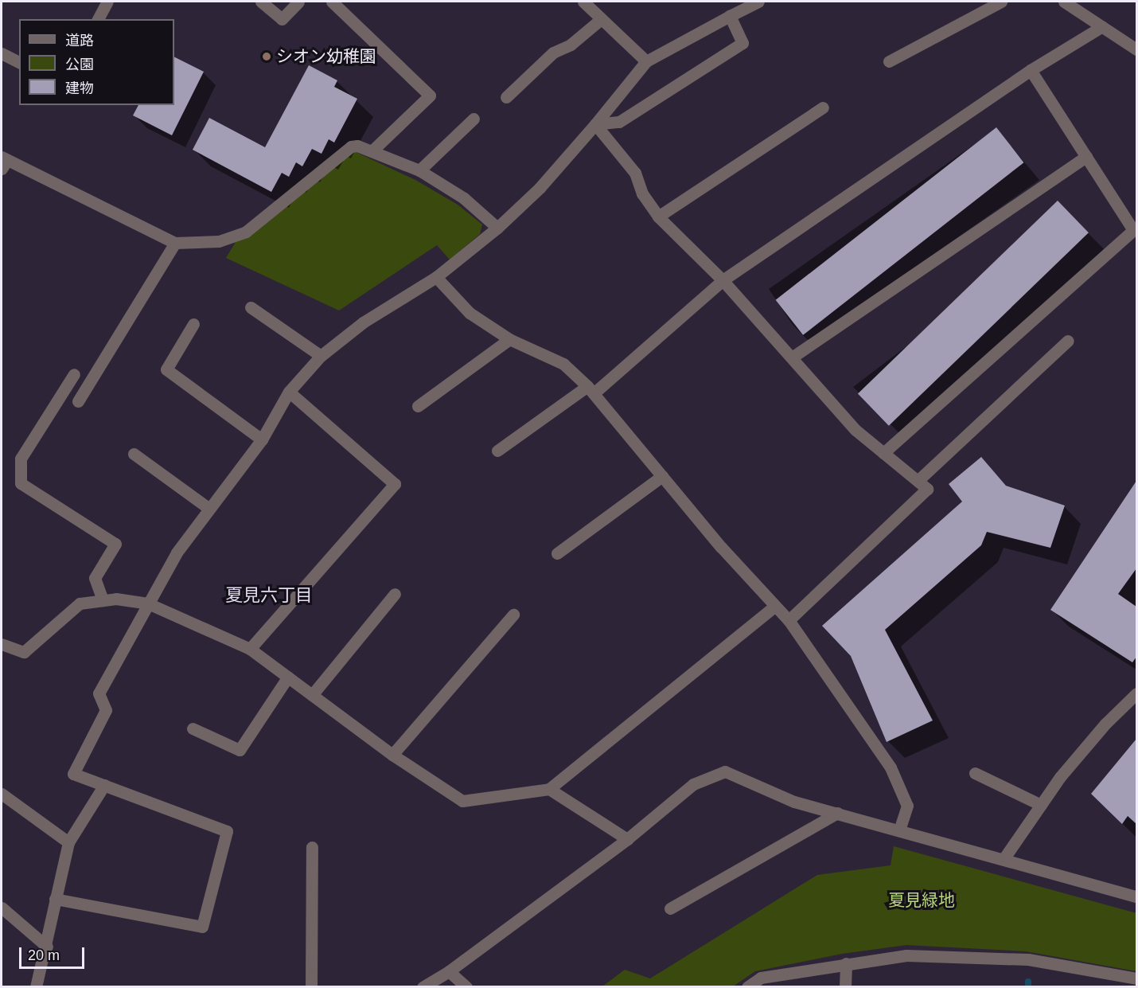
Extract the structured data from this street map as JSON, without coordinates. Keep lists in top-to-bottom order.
{
  "districts": ["夏見六丁目"],
  "parks": ["夏見緑地"],
  "places": ["シオン幼稚園"],
  "legend": ["道路", "公園", "建物"],
  "scale_bar": "20 m"
}
